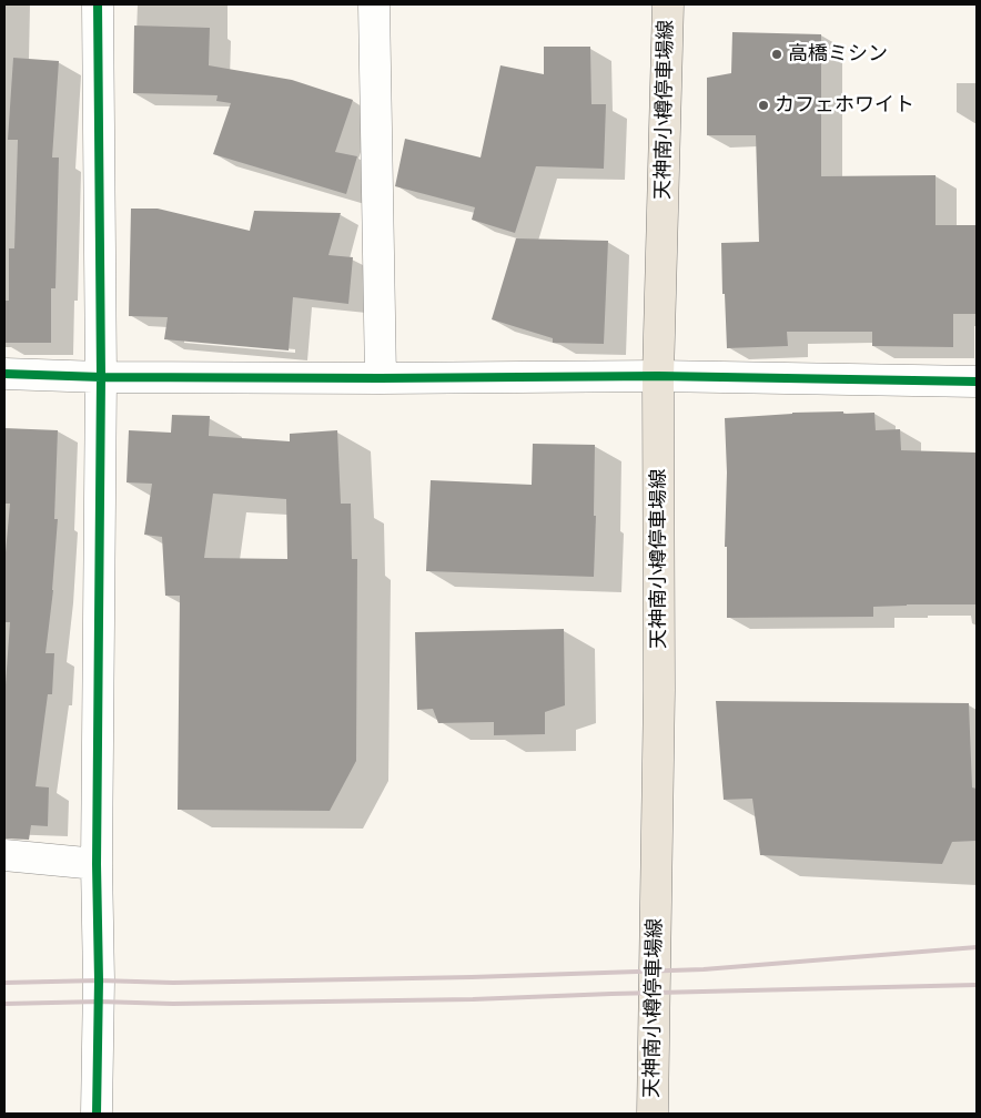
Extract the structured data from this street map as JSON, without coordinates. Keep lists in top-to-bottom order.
{
  "streets": {
    "main road": ["天神南小樽停車場線"]
  },
  "places": ["高橋ミシン", "カフェホワイト"]
}
